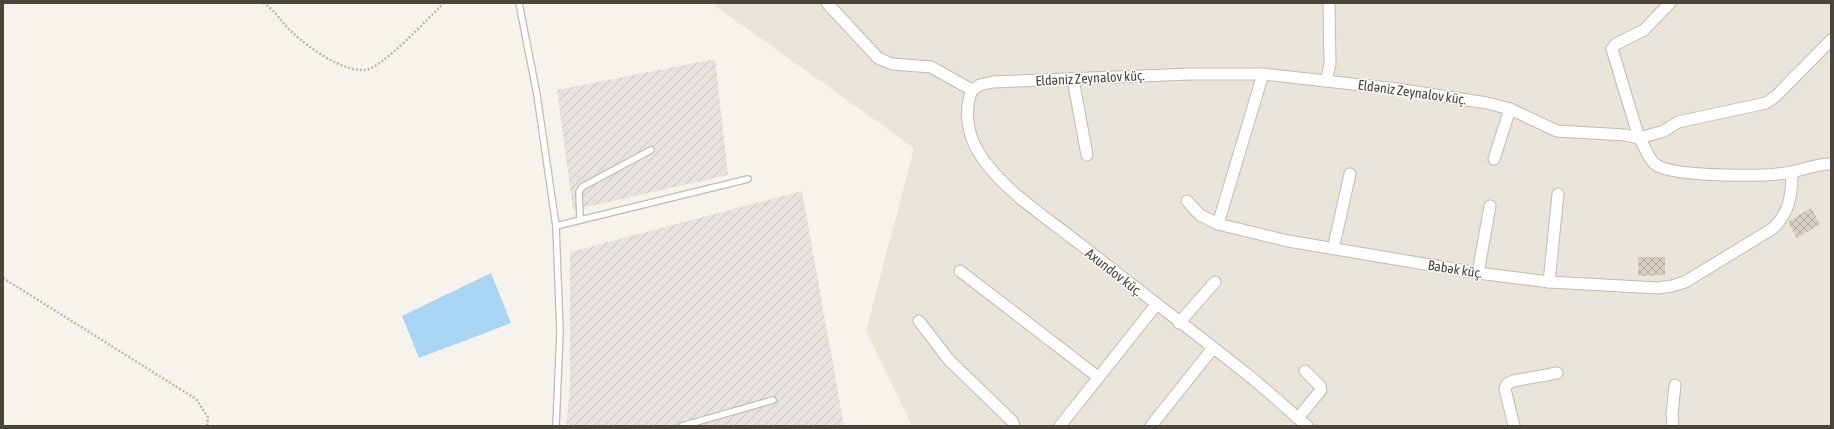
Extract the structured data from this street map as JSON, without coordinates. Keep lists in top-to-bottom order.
{
  "streets": {
    "street": ["Eldəniz Zeynalov küç.", "Babək küç.", "Axundov küç."]
  },
  "crossings": [
    ["Eldəniz Zeynalov küç.", "Axundov küç."]
  ]
}
